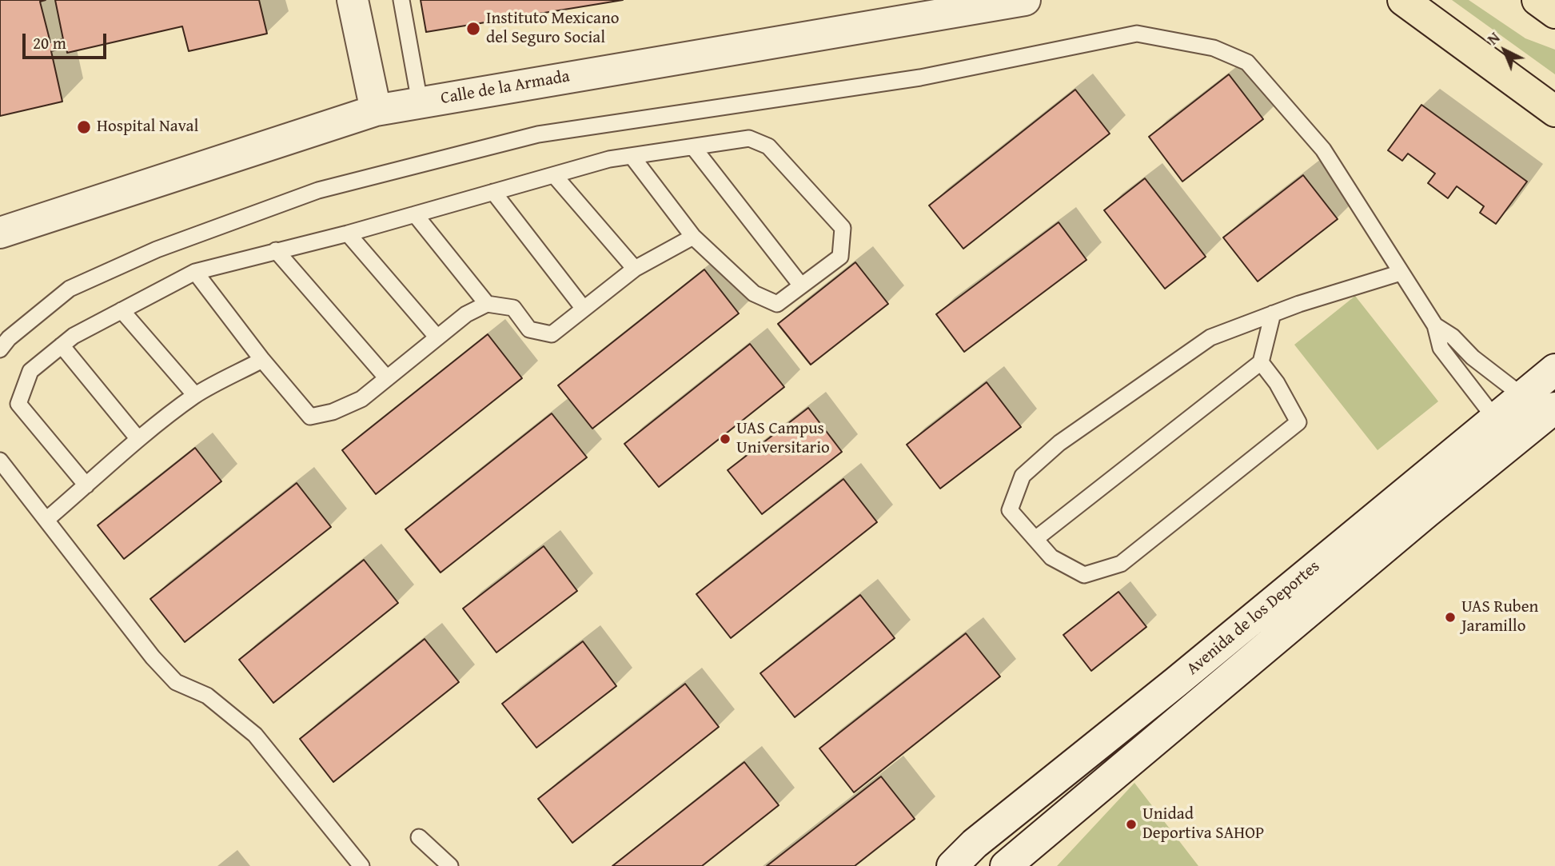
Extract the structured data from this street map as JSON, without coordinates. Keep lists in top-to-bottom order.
{
  "streets": {
    "main road": ["Calle de la Armada", "Avenida de los Deportes"]
  },
  "places": [
    "Instituto Mexicano del Seguro Social",
    "Hospital Naval",
    "UAS Campus Universitario",
    "UAS Ruben Jaramillo",
    "Unidad Deportiva SAHOP"
  ],
  "scale_bar": "20 m",
  "north": "top left"
}
